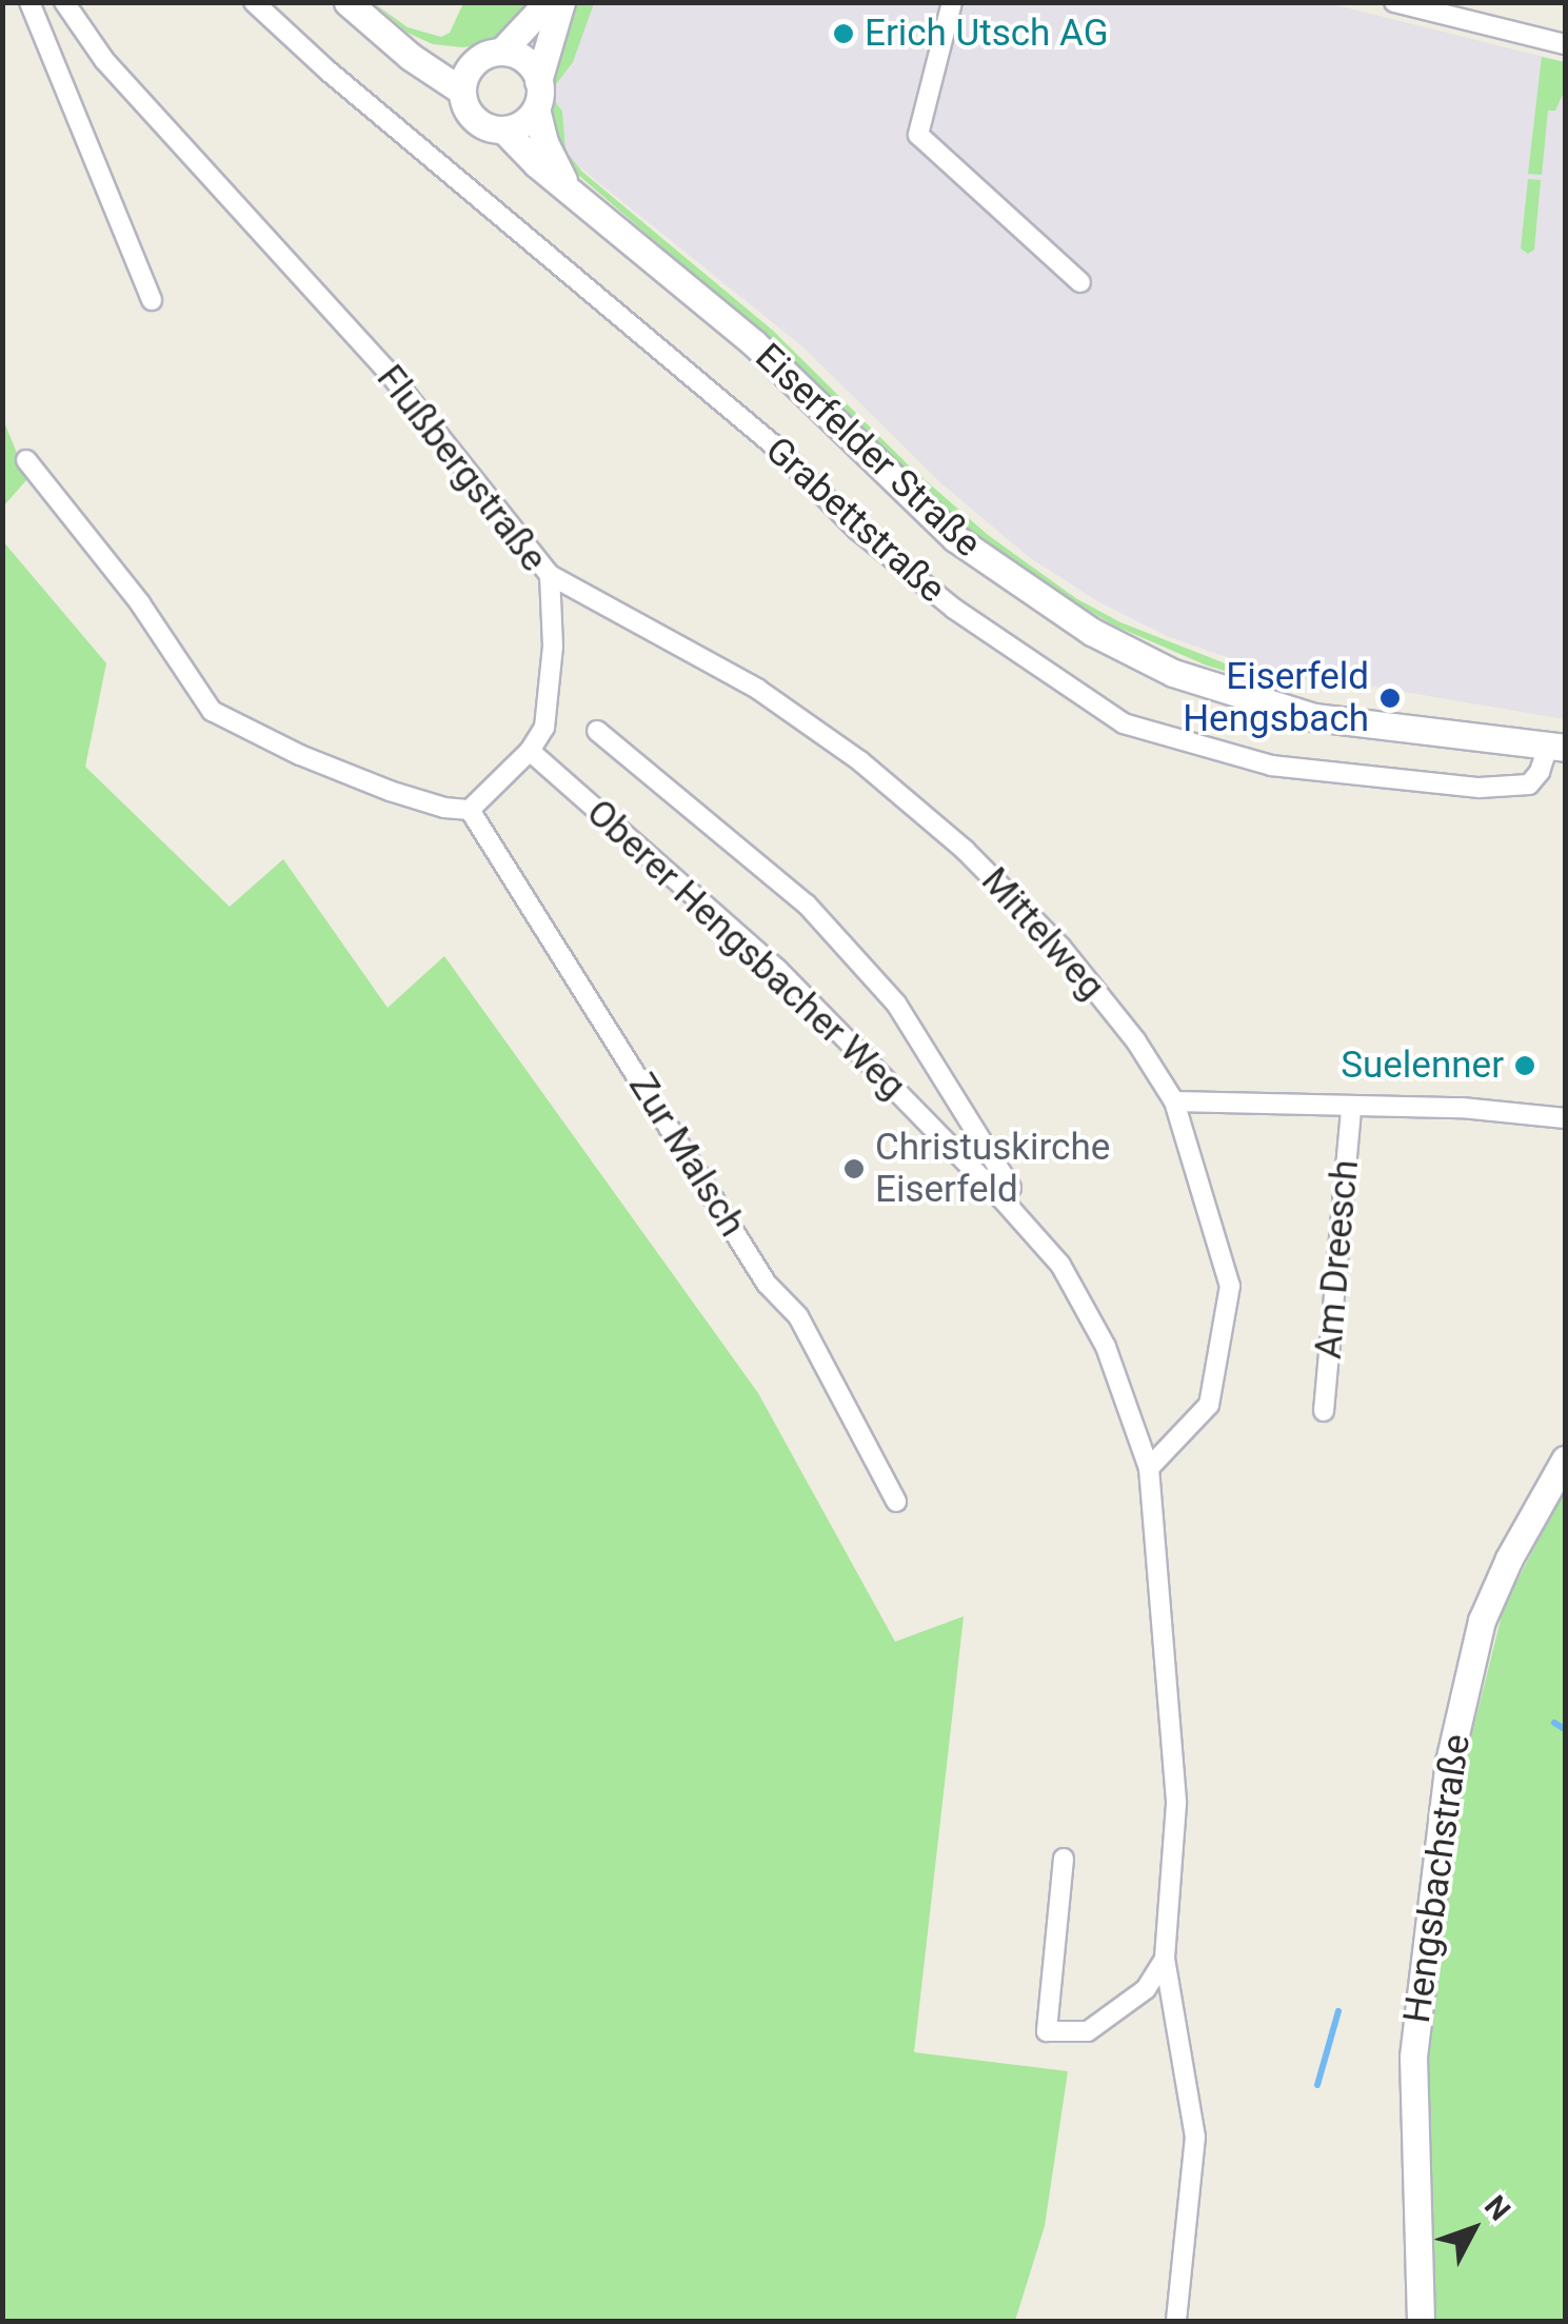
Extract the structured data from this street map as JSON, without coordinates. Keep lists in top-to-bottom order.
{
  "streets": {
    "main road": ["Eiserfelder Straße", "Hengsbachstraße"],
    "street": [
      "Flußbergstraße",
      "Grabettstraße",
      "Mittelweg",
      "Oberer Hengsbacher Weg",
      "Zur Malsch",
      "Am Dreesch"
    ]
  },
  "crossings": [
    ["Eiserfelder Straße", "Grabettstraße"],
    ["Flußbergstraße", "Mittelweg"],
    ["Flußbergstraße", "Oberer Hengsbacher Weg"],
    ["Flußbergstraße", "Zur Malsch"],
    ["Mittelweg", "Oberer Hengsbacher Weg"],
    ["Mittelweg", "Am Dreesch"]
  ],
  "places": [
    "Erich Utsch AG",
    "Eiserfeld Hengsbach",
    "Suelenner",
    "Christuskirche Eiserfeld"
  ],
  "north": "top right"
}
